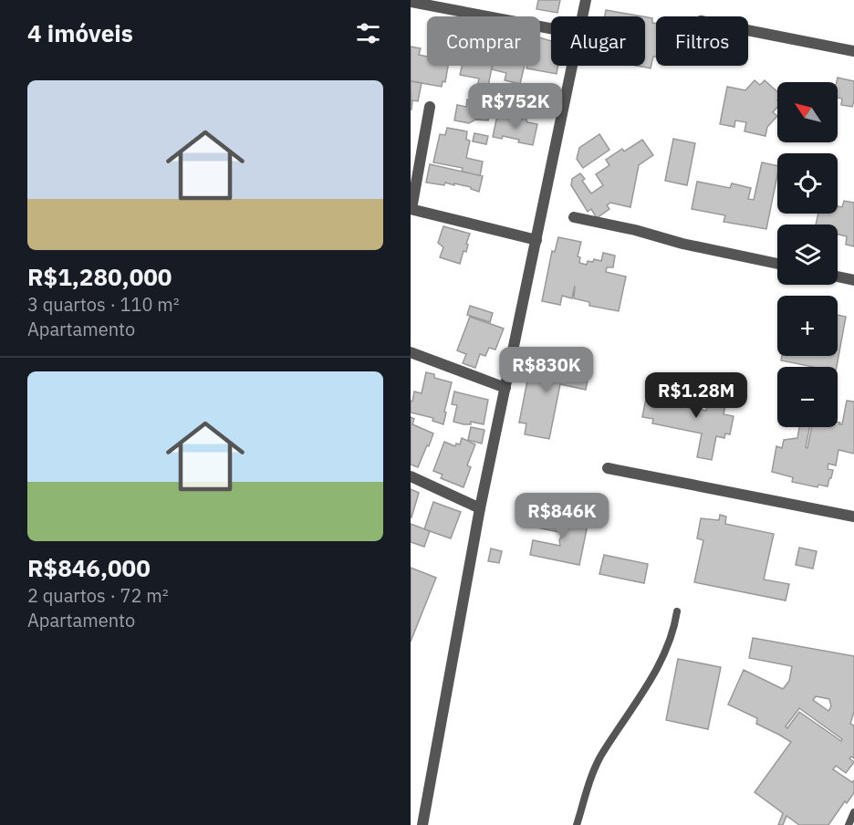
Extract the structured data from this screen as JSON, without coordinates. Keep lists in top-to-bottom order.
{
  "north": "top left",
  "page": {
    "heading": "4 imóveis",
    "chip": ["Comprar", "Alugar", "Filtros"],
    "list": [
      {
        "name": "R$1,280,000",
        "note": "3 quartos · 110 m² · Apartamento"
      },
      {
        "name": "R$846,000",
        "note": "2 quartos · 72 m² · Apartamento"
      }
    ],
    "map_buttons": ["+", "−"],
    "price": [
      "R$752K",
      "R$830K",
      "R$1.28M",
      "R$846K"
    ]
  }
}
